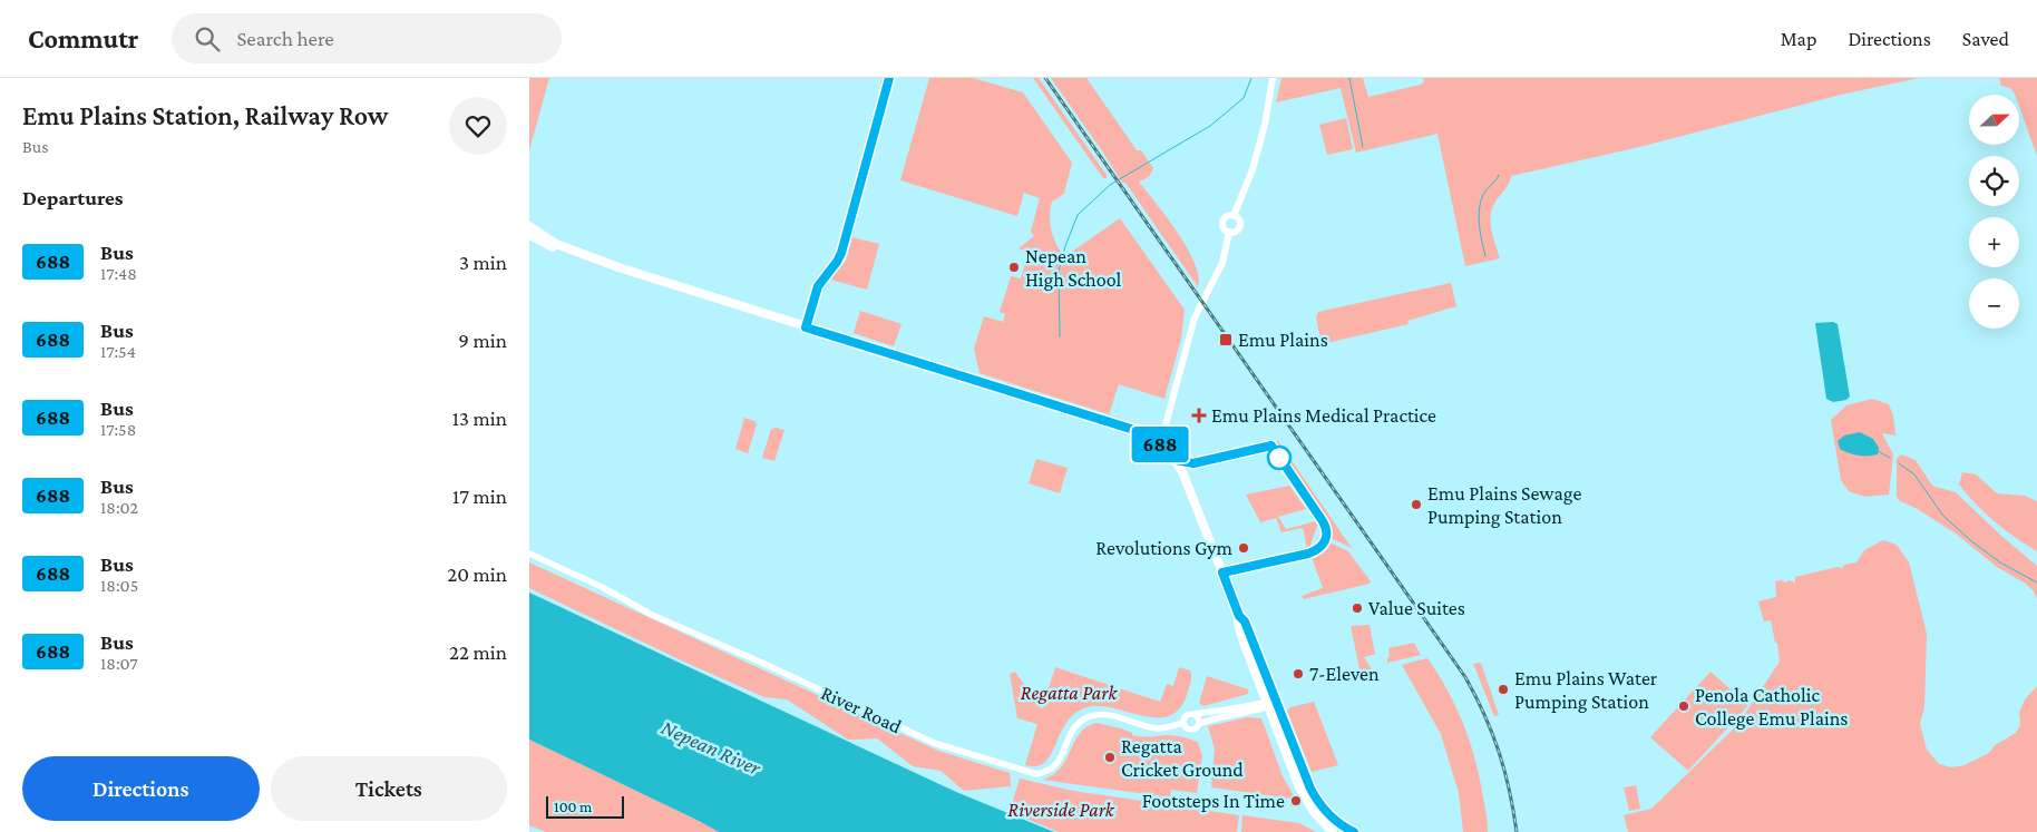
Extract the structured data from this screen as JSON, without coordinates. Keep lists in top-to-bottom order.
{
  "streets": {
    "street": ["River Road"]
  },
  "water": ["Nepean River"],
  "parks": ["Regatta Park", "Riverside Park"],
  "places": {
    "other": [
      "Nepean High School",
      "Emu Plains Sewage Pumping Station",
      "Revolutions Gym",
      "Value Suites",
      "7-Eleven",
      "Emu Plains Water Pumping Station",
      "Penola Catholic College Emu Plains",
      "Regatta Cricket Ground",
      "Footsteps In Time"
    ],
    "transit": ["Emu Plains"],
    "health": ["Emu Plains Medical Practice"]
  },
  "lines": ["bus line 688"],
  "scale_bar": "100 m",
  "north": "right",
  "page": {
    "header": "Commutr",
    "search": "Search here",
    "nav": ["Map", "Directions", "Saved"],
    "heading": [
      ["Emu Plains Station, Railway Row", "Bus"],
      "Departures"
    ],
    "on_map": "688",
    "map_buttons": ["+", "−"],
    "list": [
      {
        "mark": "688",
        "name": "Bus",
        "note": "17:48",
        "value": "3 min"
      },
      {
        "mark": "688",
        "name": "Bus",
        "note": "17:54",
        "value": "9 min"
      },
      {
        "mark": "688",
        "name": "Bus",
        "note": "17:58",
        "value": "13 min"
      },
      {
        "mark": "688",
        "name": "Bus",
        "note": "18:02",
        "value": "17 min"
      },
      {
        "mark": "688",
        "name": "Bus",
        "note": "18:05",
        "value": "20 min"
      },
      {
        "mark": "688",
        "name": "Bus",
        "note": "18:07",
        "value": "22 min"
      }
    ],
    "buttons": ["Directions", "Tickets"],
    "scale": "100 m"
  }
}
